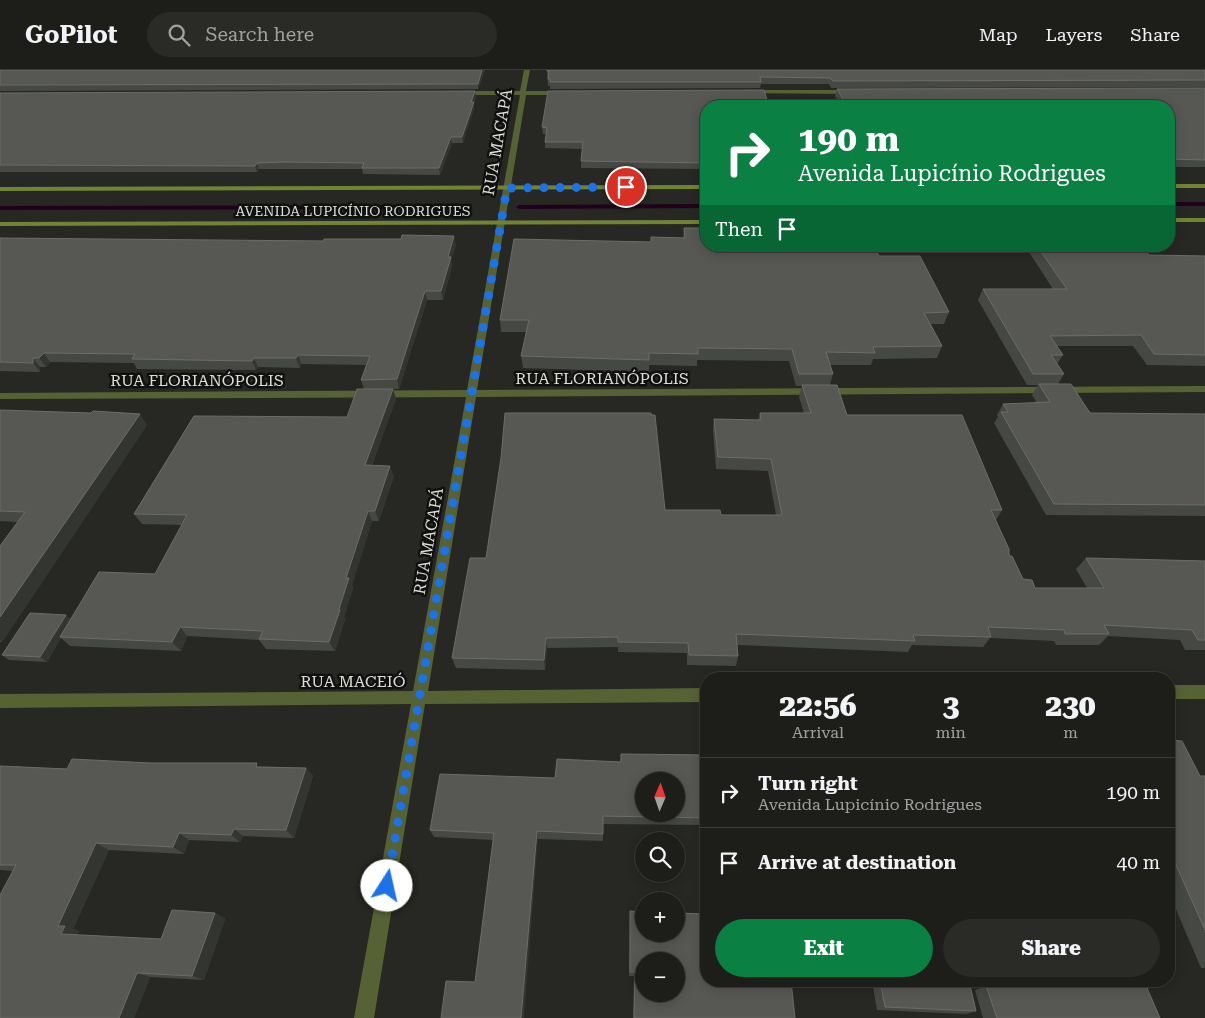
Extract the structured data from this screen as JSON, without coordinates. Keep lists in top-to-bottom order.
{
  "streets": {
    "street": [
      "RUA MACAPÁ",
      "AVENIDA LUPICÍNIO RODRIGUES",
      "RUA FLORIANÓPOLIS",
      "RUA MACEIÓ"
    ]
  },
  "crossings": [
    ["RUA MACAPÁ", "AVENIDA LUPICÍNIO RODRIGUES"],
    ["RUA MACAPÁ", "RUA FLORIANÓPOLIS"],
    ["RUA MACAPÁ", "RUA MACEIÓ"]
  ],
  "north": "top",
  "page": {
    "header": "GoPilot",
    "search": "Search here",
    "nav": ["Map", "Layers", "Share"],
    "turn": ["190 m", "Avenida Lupicínio Rodrigues"],
    "then": "Then",
    "eta": [
      "22:56",
      "Arrival",
      "3",
      "min",
      "230",
      "m"
    ],
    "list": [
      {
        "name": "Turn right",
        "note": "Avenida Lupicínio Rodrigues",
        "value": "190 m"
      },
      {
        "name": "Arrive at destination",
        "value": "40 m"
      }
    ],
    "map_buttons": ["+", "−"],
    "buttons": ["Exit", "Share"]
  }
}
